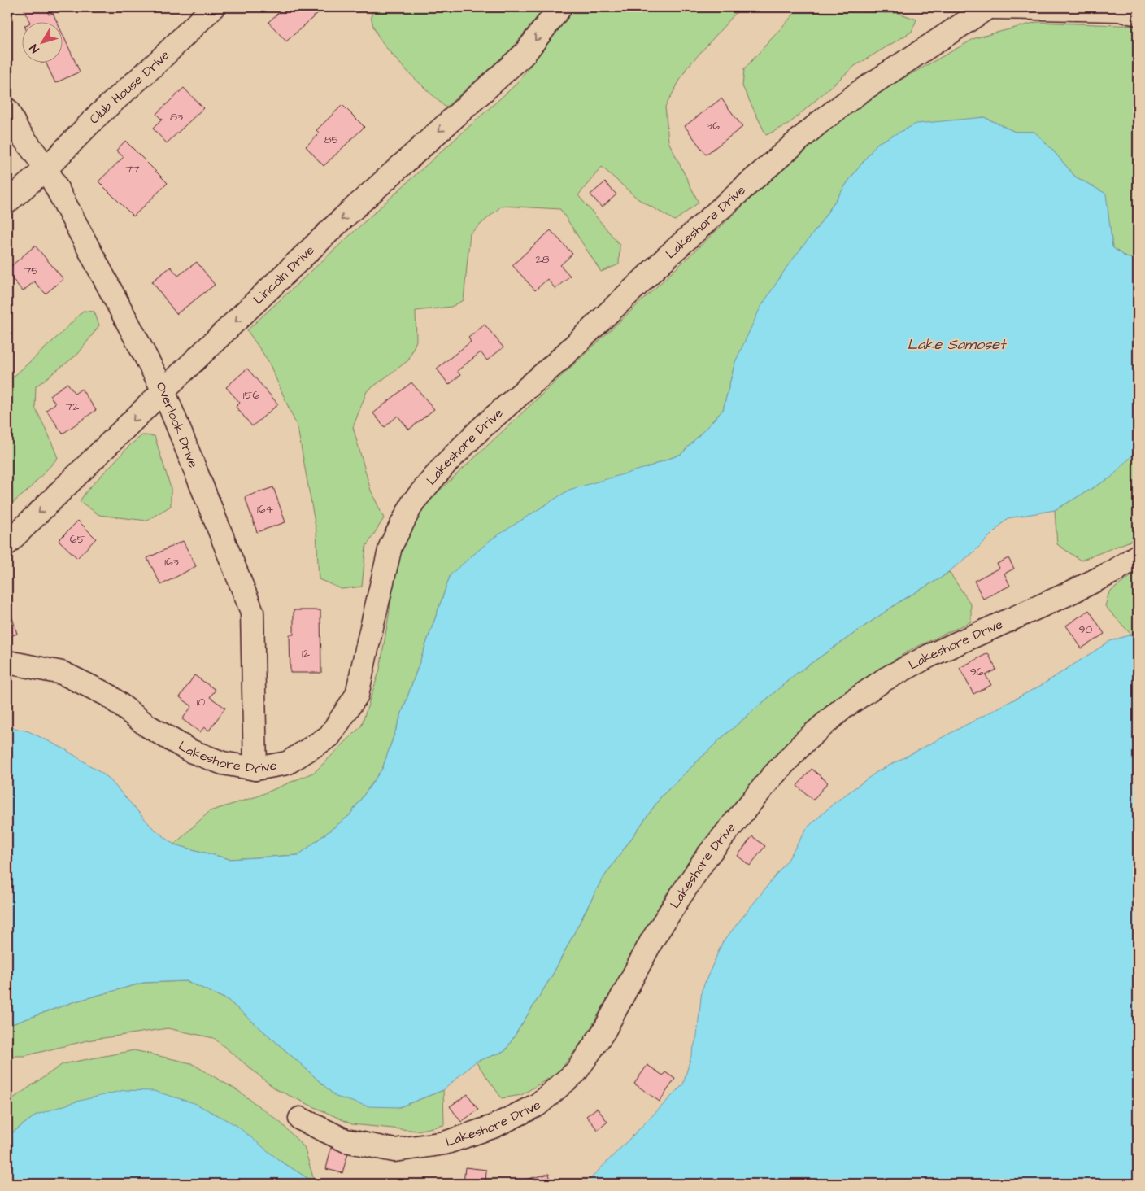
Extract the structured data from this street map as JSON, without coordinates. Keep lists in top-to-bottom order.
{
  "streets": {
    "street": [
      "Club House Drive",
      "Lakeshore Drive",
      "Lincoln Drive",
      "Overlook Drive"
    ]
  },
  "crossings": [
    ["Club House Drive", "Overlook Drive"],
    ["Lakeshore Drive", "Overlook Drive"],
    ["Lincoln Drive", "Overlook Drive"]
  ],
  "one_way": ["Lincoln Drive"],
  "water": ["Lake Samoset"],
  "house_numbers": [
    "83",
    "36",
    "85",
    "77",
    "28",
    "75",
    "156",
    "72",
    "164",
    "65",
    "163",
    "90",
    "12",
    "96",
    "10"
  ],
  "north": "bottom left"
}
